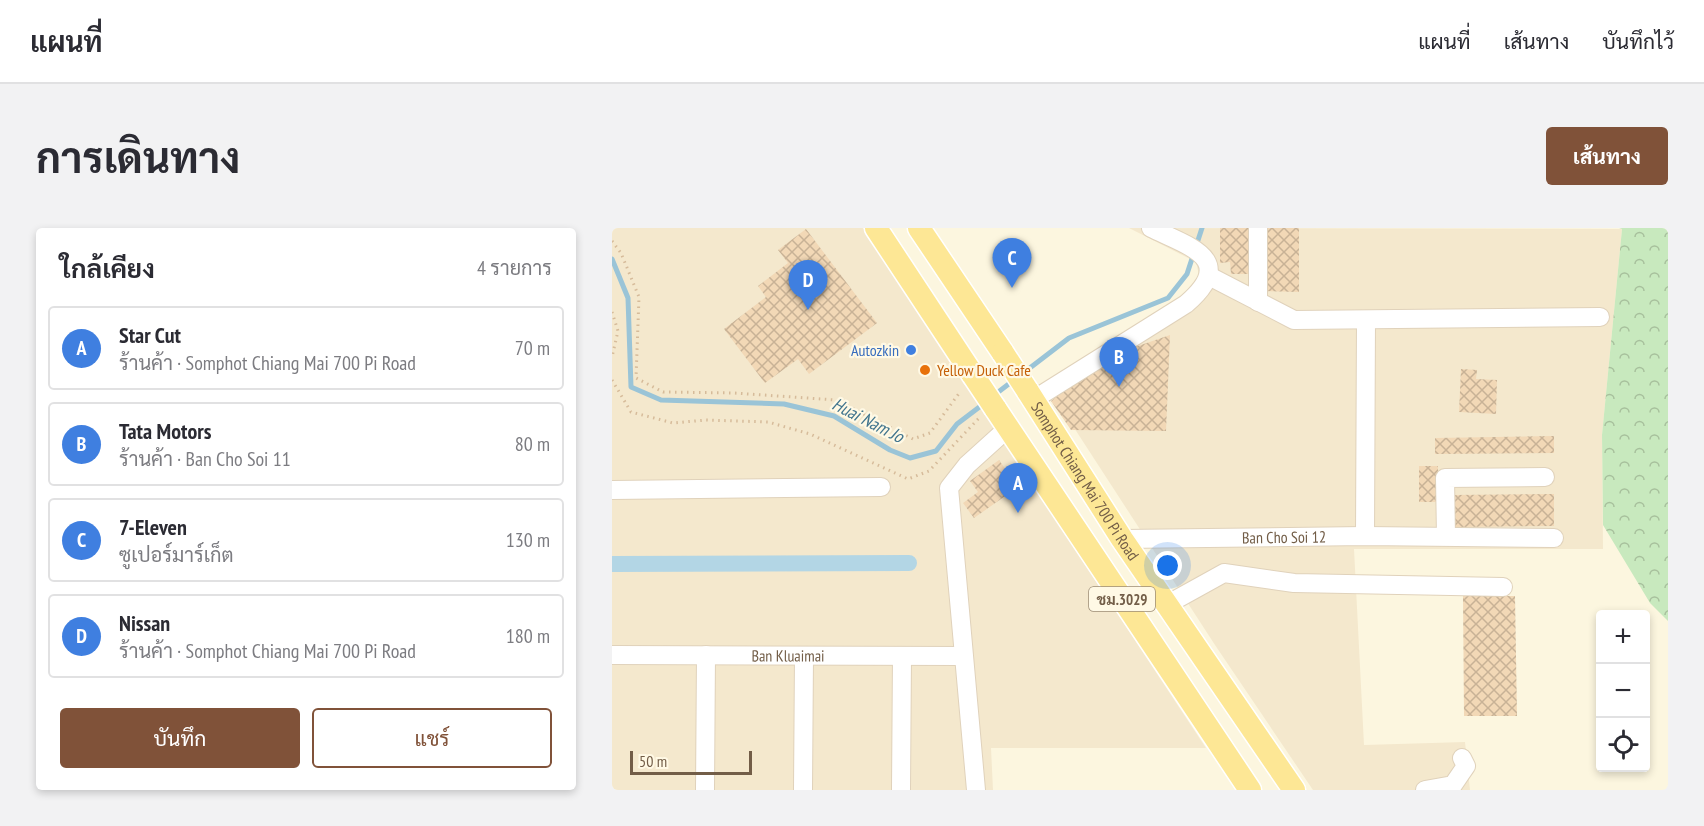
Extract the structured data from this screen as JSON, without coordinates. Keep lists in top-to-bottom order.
{
  "streets": {
    "main road": ["Somphot Chiang Mai 700 Pi Road", "ชม.3029"],
    "street": ["Ban Cho Soi 12", "Ban Kluaimai"]
  },
  "crossings": [
    ["Somphot Chiang Mai 700 Pi Road", "Ban Cho Soi 12"]
  ],
  "water": ["Huai Nam Jo"],
  "places": ["Autozkin", "Yellow Duck Cafe"],
  "scale_bar": "50 m",
  "page": {
    "header": "แผนที่",
    "nav": ["แผนที่", "เส้นทาง", "บันทึกไว้"],
    "buttons": [
      "เส้นทาง",
      ["บันทึก", "แชร์"]
    ],
    "title": "การเดินทาง",
    "heading": ["ใกล้เคียง", "4 รายการ"],
    "pins": [
      "C",
      "D",
      "B",
      "A"
    ],
    "list": [
      {
        "mark": "A",
        "name": "Star Cut",
        "note": "ร้านค้า · Somphot Chiang Mai 700 Pi Road",
        "value": "70 m"
      },
      {
        "mark": "B",
        "name": "Tata Motors",
        "note": "ร้านค้า · Ban Cho Soi 11",
        "value": "80 m"
      },
      {
        "mark": "C",
        "name": "7-Eleven",
        "note": "ซูเปอร์มาร์เก็ต",
        "value": "130 m"
      },
      {
        "mark": "D",
        "name": "Nissan",
        "note": "ร้านค้า · Somphot Chiang Mai 700 Pi Road",
        "value": "180 m"
      }
    ],
    "map_buttons": ["+", "−"],
    "scale": "50 m"
  }
}
